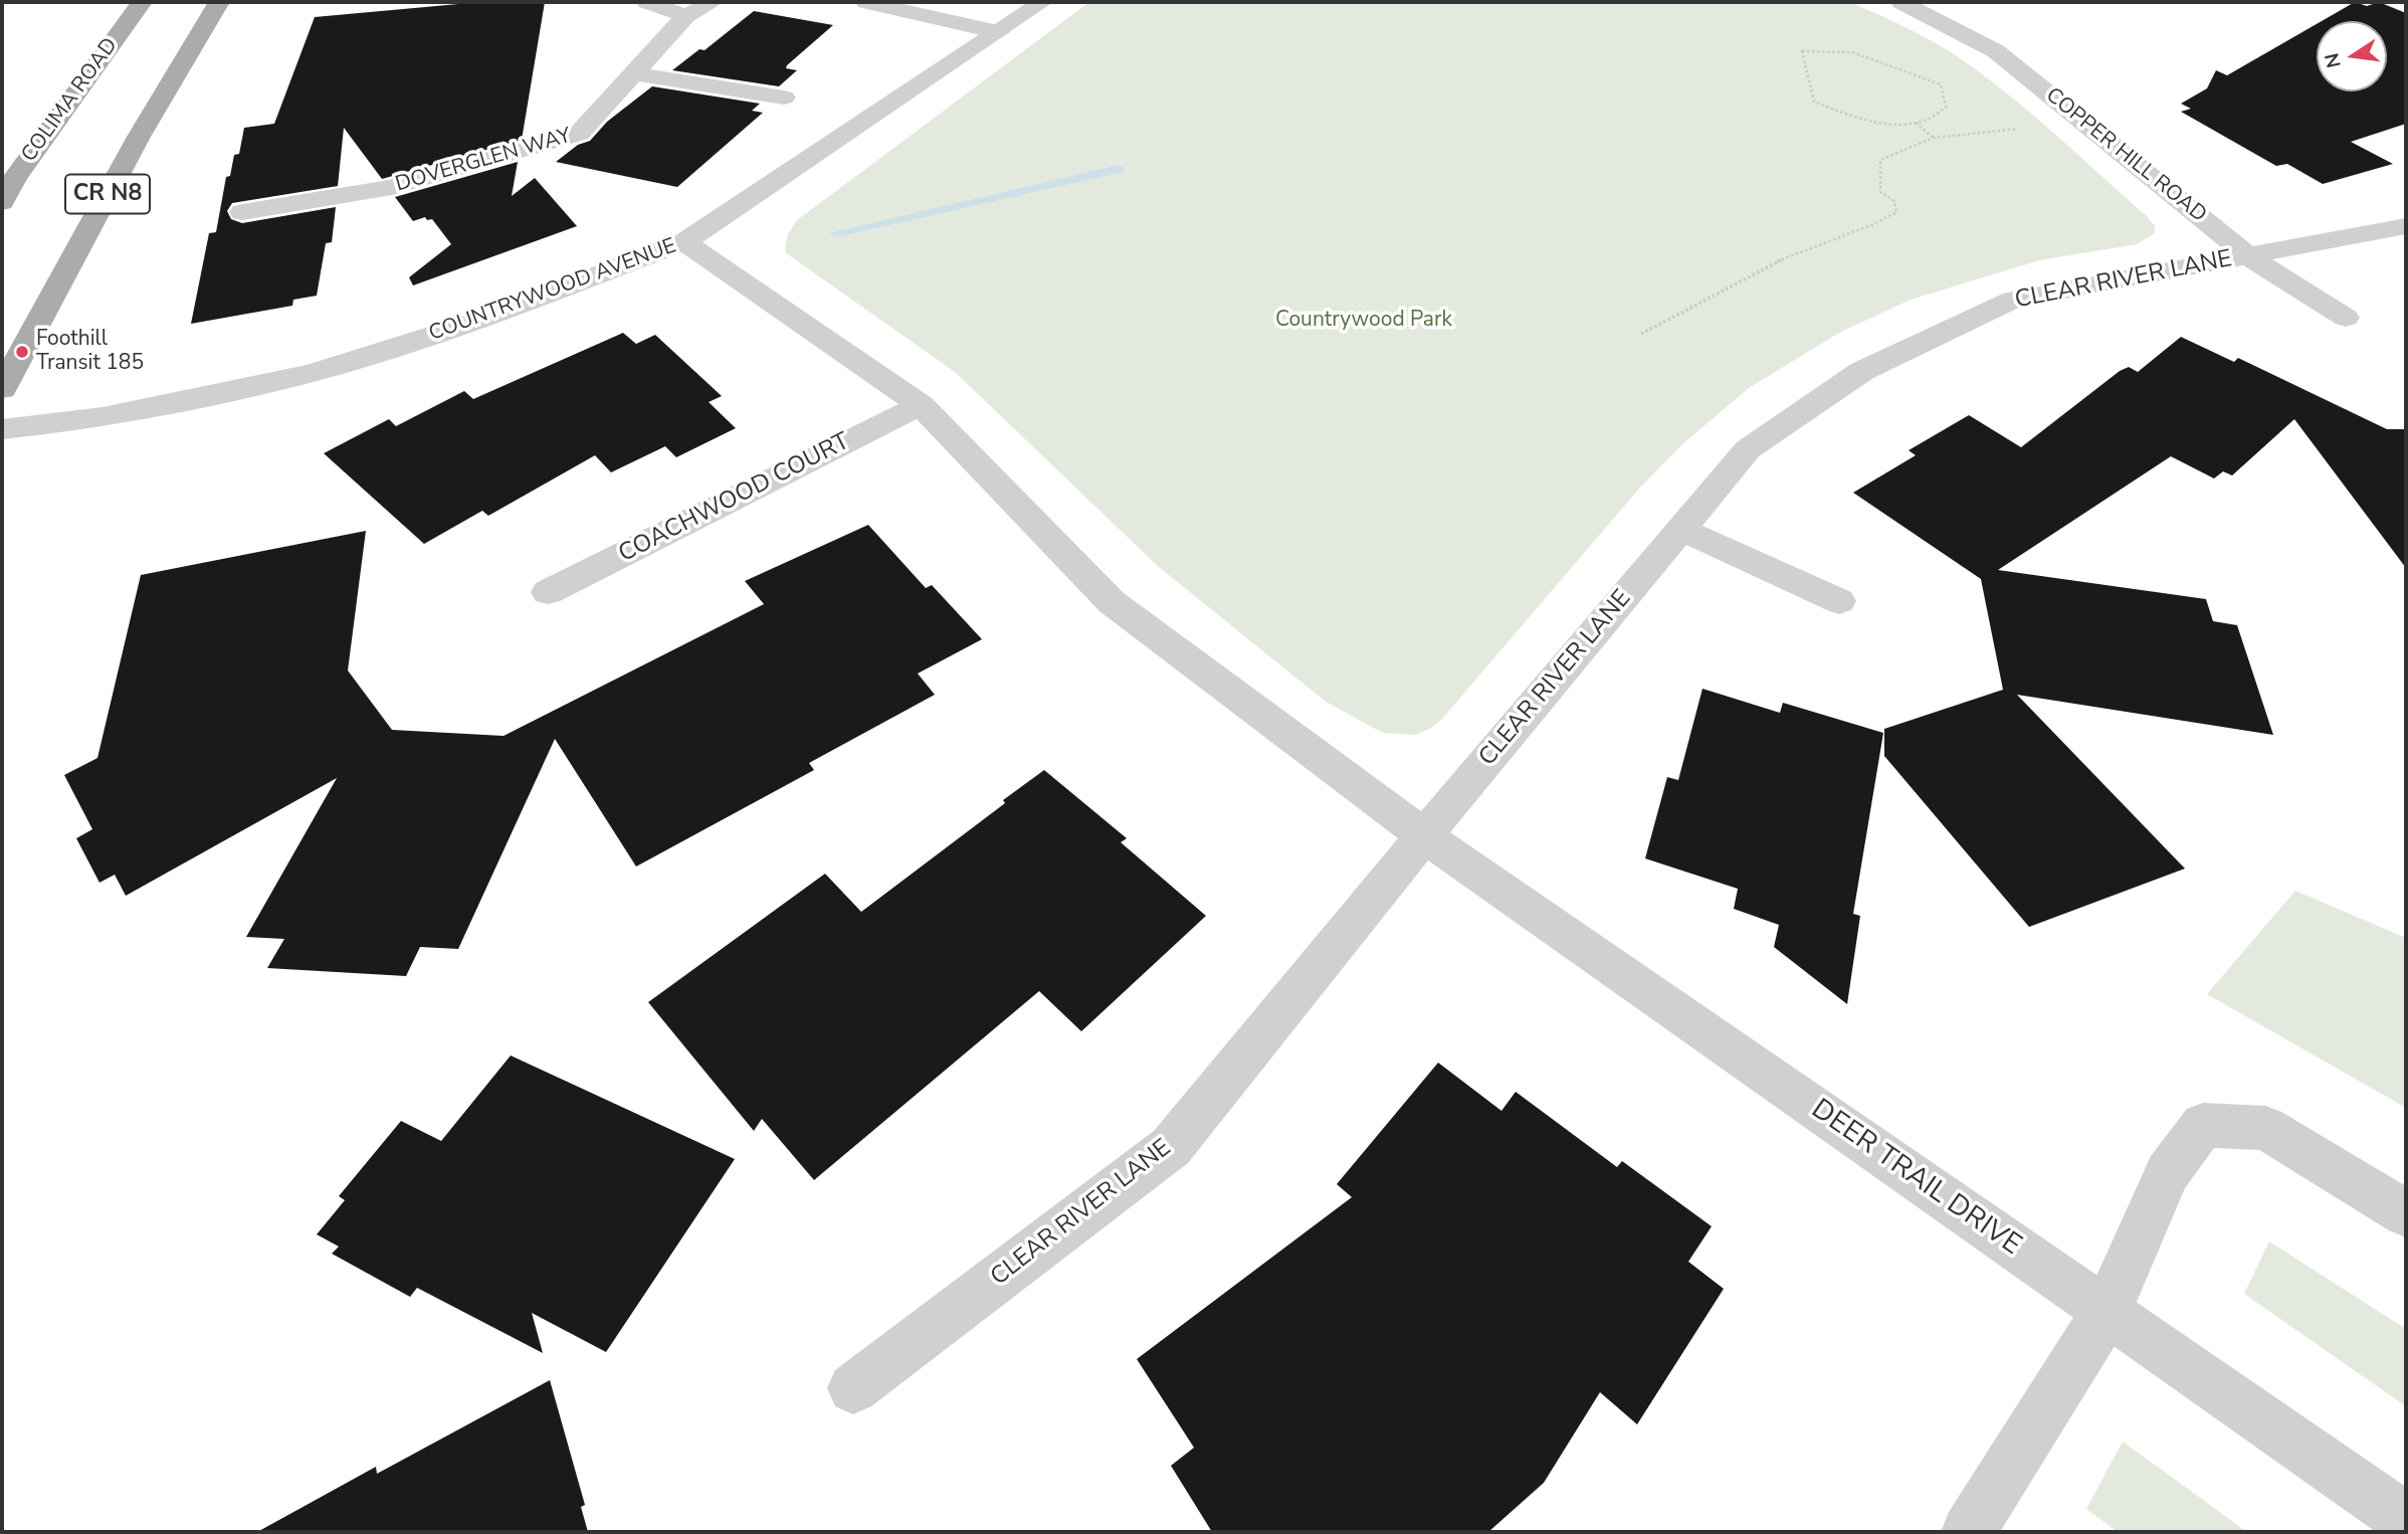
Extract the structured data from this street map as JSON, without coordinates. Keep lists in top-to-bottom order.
{
  "streets": {
    "main road": ["COLIMA ROAD", "CR N8"],
    "street": [
      "COPPER HILL ROAD",
      "DOVERGLEN WAY",
      "CLEAR RIVER LANE",
      "COUNTRYWOOD AVENUE",
      "COACHWOOD COURT",
      "DEER TRAIL DRIVE"
    ]
  },
  "crossings": [
    ["COPPER HILL ROAD", "CLEAR RIVER LANE"],
    ["CLEAR RIVER LANE", "DEER TRAIL DRIVE"],
    ["COUNTRYWOOD AVENUE", "DEER TRAIL DRIVE"],
    ["COACHWOOD COURT", "DEER TRAIL DRIVE"]
  ],
  "parks": ["Countrywood Park"],
  "places": ["Foothill Transit 185"],
  "north": "left"
}
